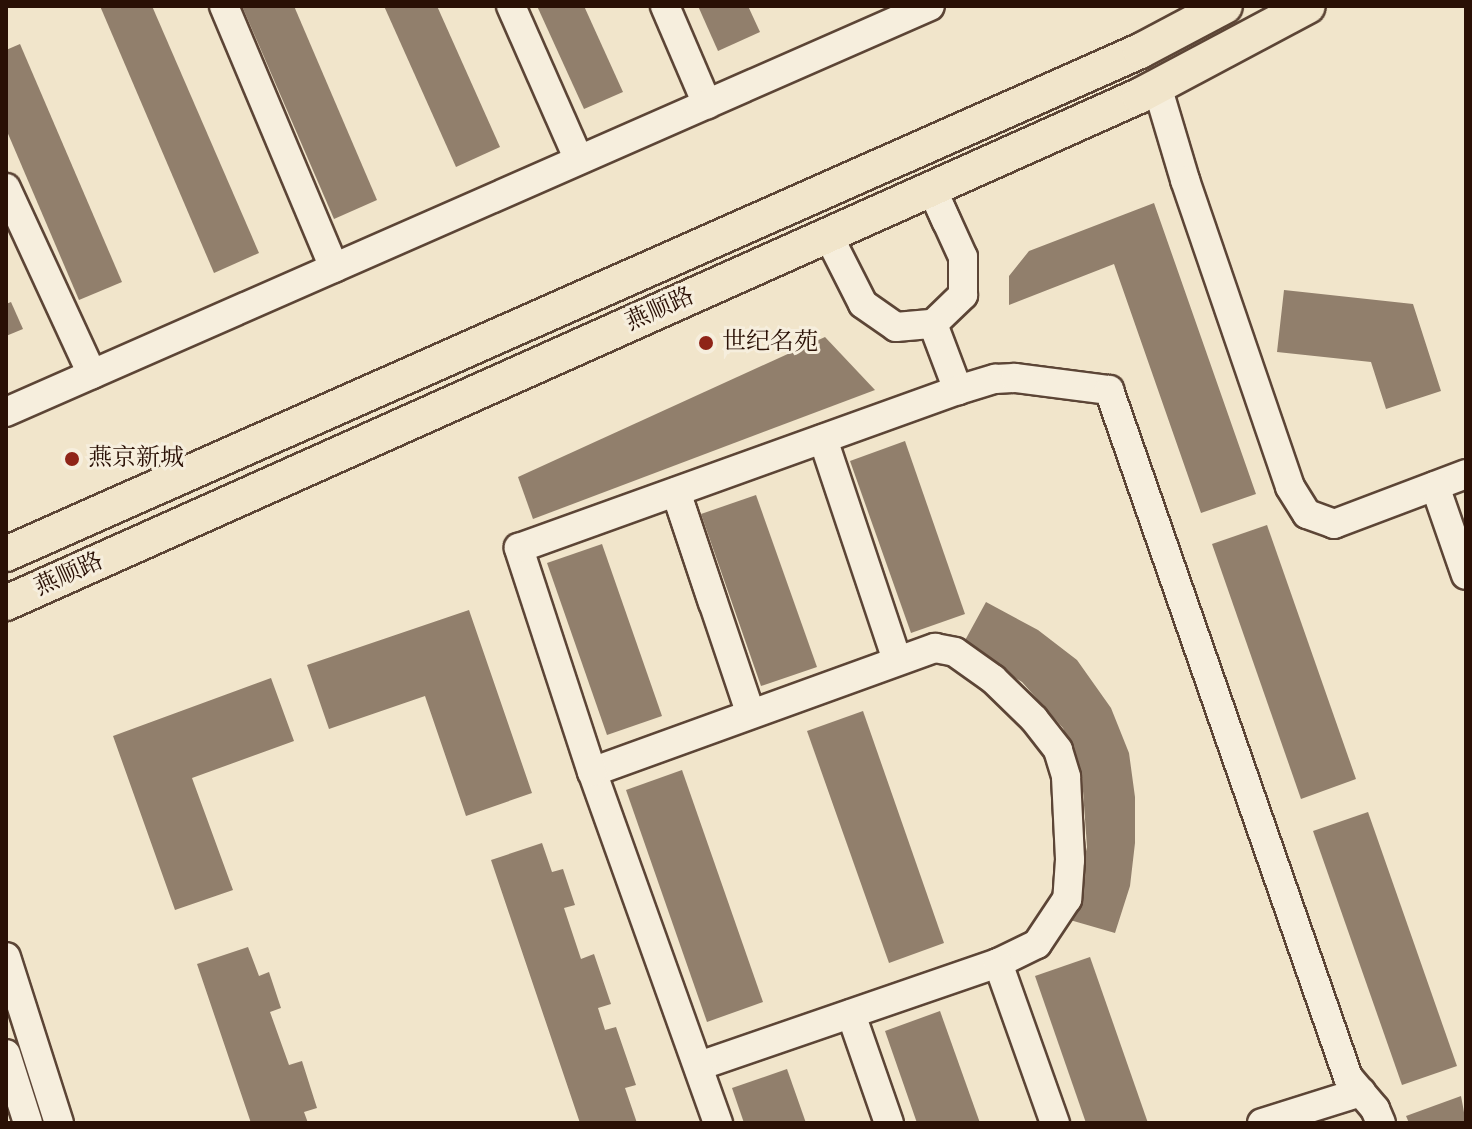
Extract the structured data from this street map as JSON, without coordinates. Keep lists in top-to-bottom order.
{
  "streets": {
    "main road": ["燕顺路"]
  },
  "places": ["世纪名苑", "燕京新城"]
}
